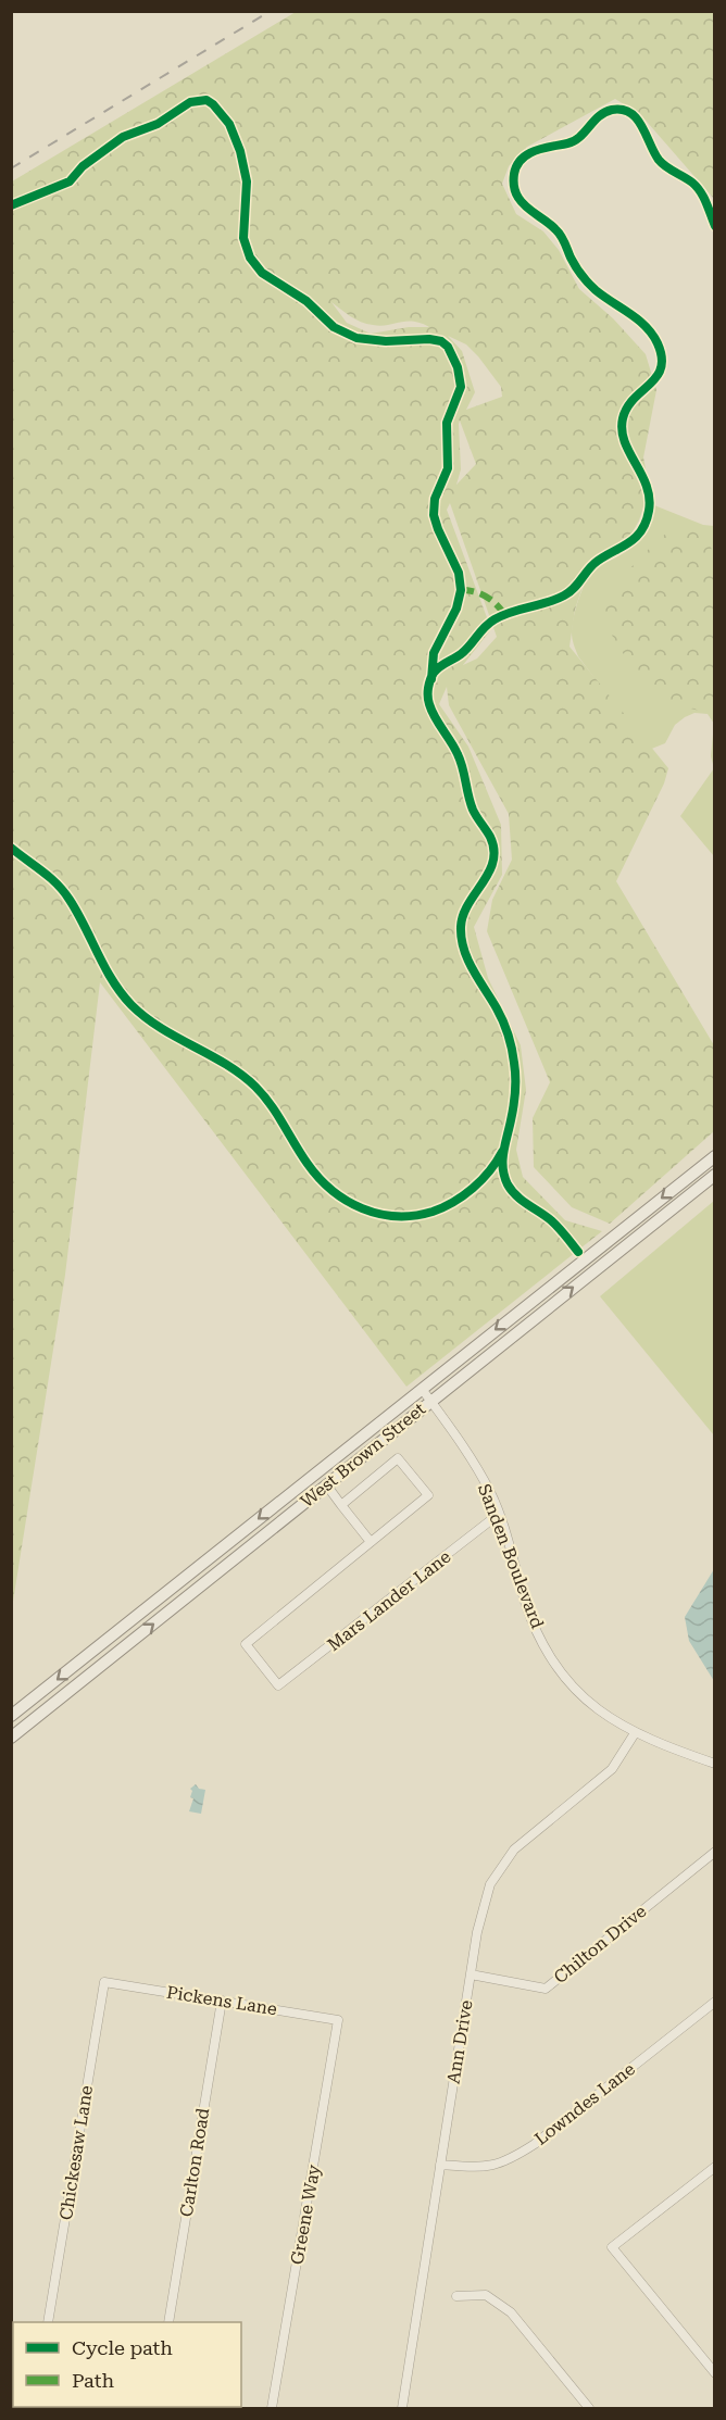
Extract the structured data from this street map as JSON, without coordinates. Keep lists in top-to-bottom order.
{
  "streets": {
    "main road": ["West Brown Street"],
    "street": [
      "Sanden Boulevard",
      "Mars Lander Lane",
      "Chilton Drive",
      "Pickens Lane",
      "Ann Drive",
      "Lowndes Lane",
      "Chickesaw Lane",
      "Carlton Road",
      "Greene Way"
    ]
  },
  "crossings": [
    ["West Brown Street", "Sanden Boulevard"],
    ["Sanden Boulevard", "Mars Lander Lane"],
    ["Sanden Boulevard", "Ann Drive"],
    ["Chilton Drive", "Ann Drive"],
    ["Pickens Lane", "Chickesaw Lane"],
    ["Pickens Lane", "Carlton Road"],
    ["Pickens Lane", "Greene Way"],
    ["Ann Drive", "Lowndes Lane"]
  ],
  "legend": ["Cycle path", "Path"]
}
